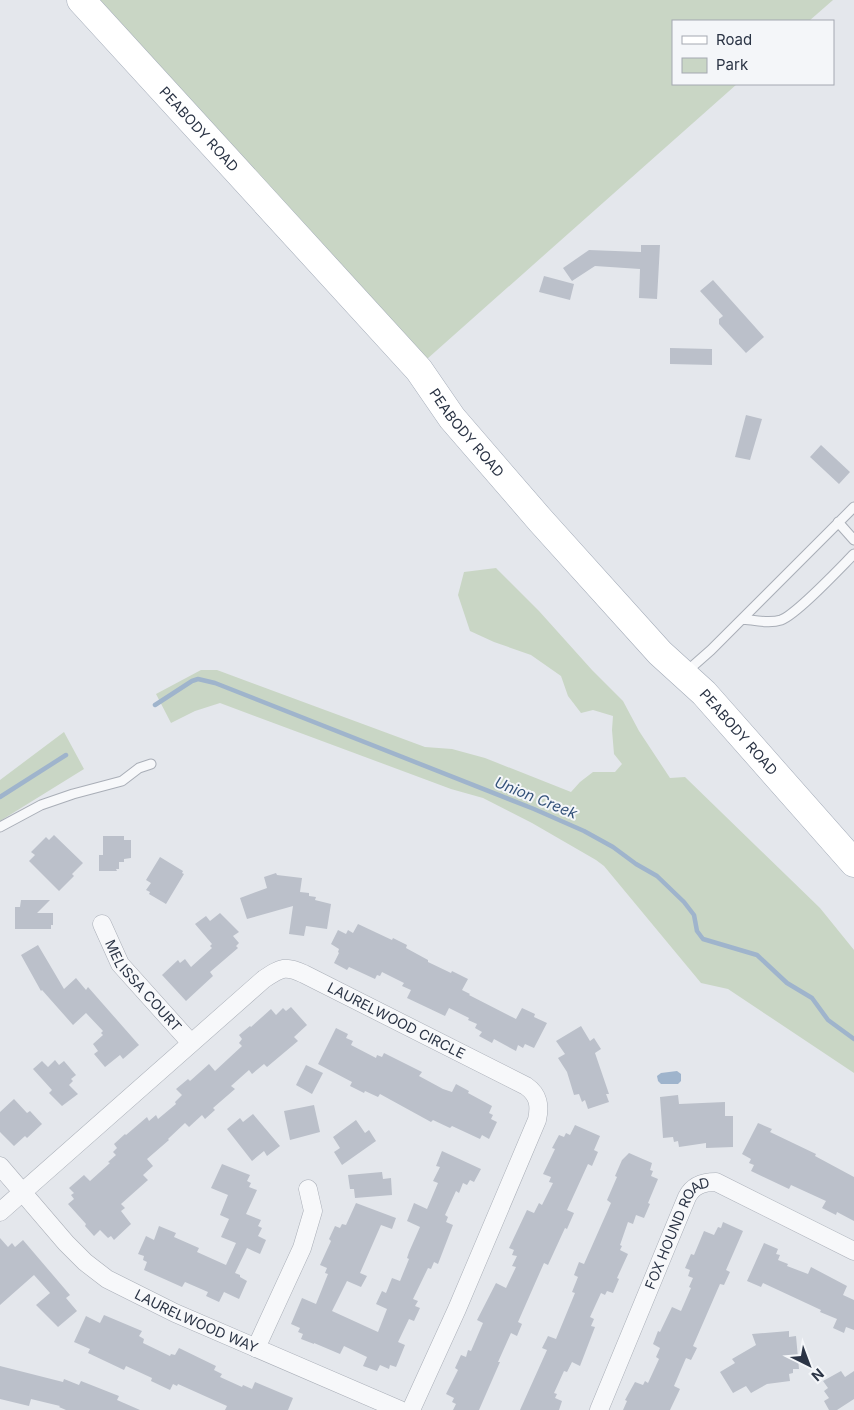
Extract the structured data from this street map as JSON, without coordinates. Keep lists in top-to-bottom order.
{
  "streets": {
    "main road": ["PEABODY ROAD"],
    "street": [
      "MELISSA COURT",
      "LAURELWOOD CIRCLE",
      "FOX HOUND ROAD",
      "LAURELWOOD WAY"
    ]
  },
  "crossings": [
    ["MELISSA COURT", "LAURELWOOD CIRCLE"],
    ["LAURELWOOD CIRCLE", "LAURELWOOD WAY"]
  ],
  "water": ["Union Creek"],
  "legend": ["Road", "Park"],
  "north": "bottom right"
}
